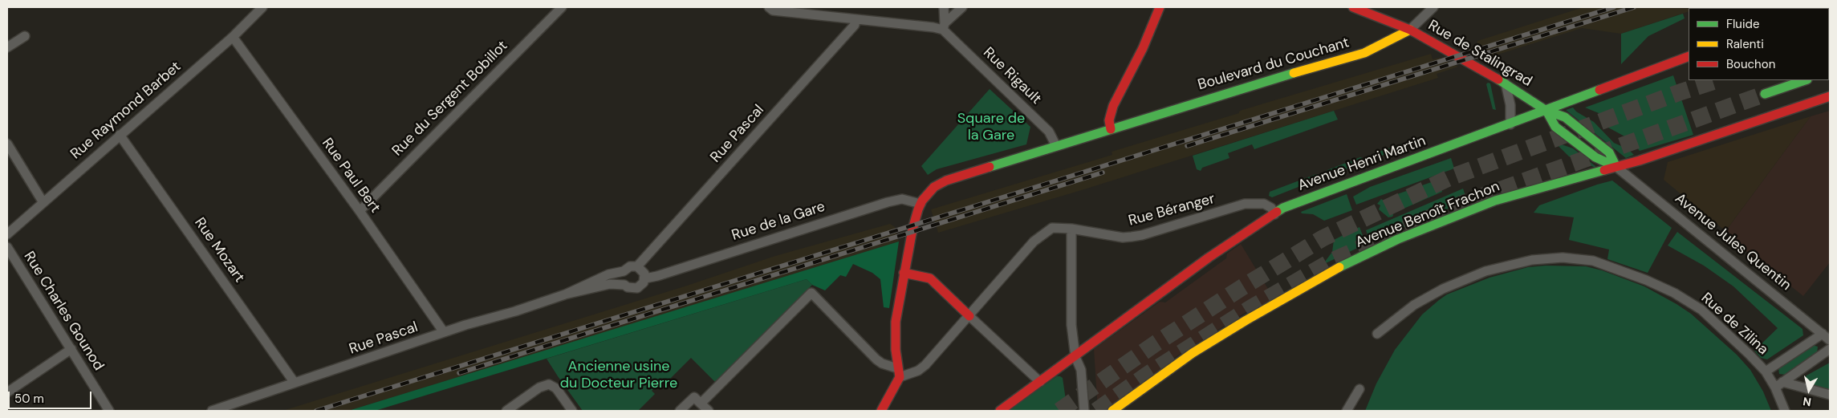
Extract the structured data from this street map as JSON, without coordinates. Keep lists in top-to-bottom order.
{
  "streets": {
    "main road": [
      "Rue de Stalingrad",
      "Boulevard du Couchant",
      "Avenue Henri Martin",
      "Avenue Benoît Frachon"
    ],
    "street": [
      "Rue Rigault",
      "Rue du Sergent Bobillot",
      "Rue Raymond Barbet",
      "Rue Pascal",
      "Rue Paul Bert",
      "Rue Béranger",
      "Rue de la Gare",
      "Avenue Jules Quentin",
      "Rue Mozart",
      "Rue Charles Gounod",
      "Rue de Zilina"
    ]
  },
  "crossings": [
    ["Rue de Stalingrad", "Boulevard du Couchant"],
    ["Rue de Stalingrad", "Avenue Henri Martin"],
    ["Rue de Stalingrad", "Avenue Benoît Frachon"],
    ["Rue de Stalingrad", "Avenue Jules Quentin"],
    ["Boulevard du Couchant", "Rue Rigault"],
    ["Boulevard du Couchant", "Rue de la Gare"],
    ["Rue du Sergent Bobillot", "Rue Paul Bert"],
    ["Rue Raymond Barbet", "Rue Paul Bert"],
    ["Rue Raymond Barbet", "Rue Mozart"],
    ["Rue Pascal", "Rue Paul Bert"],
    ["Rue Pascal", "Rue de la Gare"],
    ["Rue Pascal", "Rue Mozart"],
    ["Avenue Henri Martin", "Rue Béranger"],
    ["Avenue Benoît Frachon", "Avenue Jules Quentin"]
  ],
  "parks": ["Square de la Gare", "Ancienne usine du Docteur Pierre"],
  "legend": ["Fluide", "Ralenti", "Bouchon"],
  "scale_bar": "50 m",
  "north": "bottom"
}
